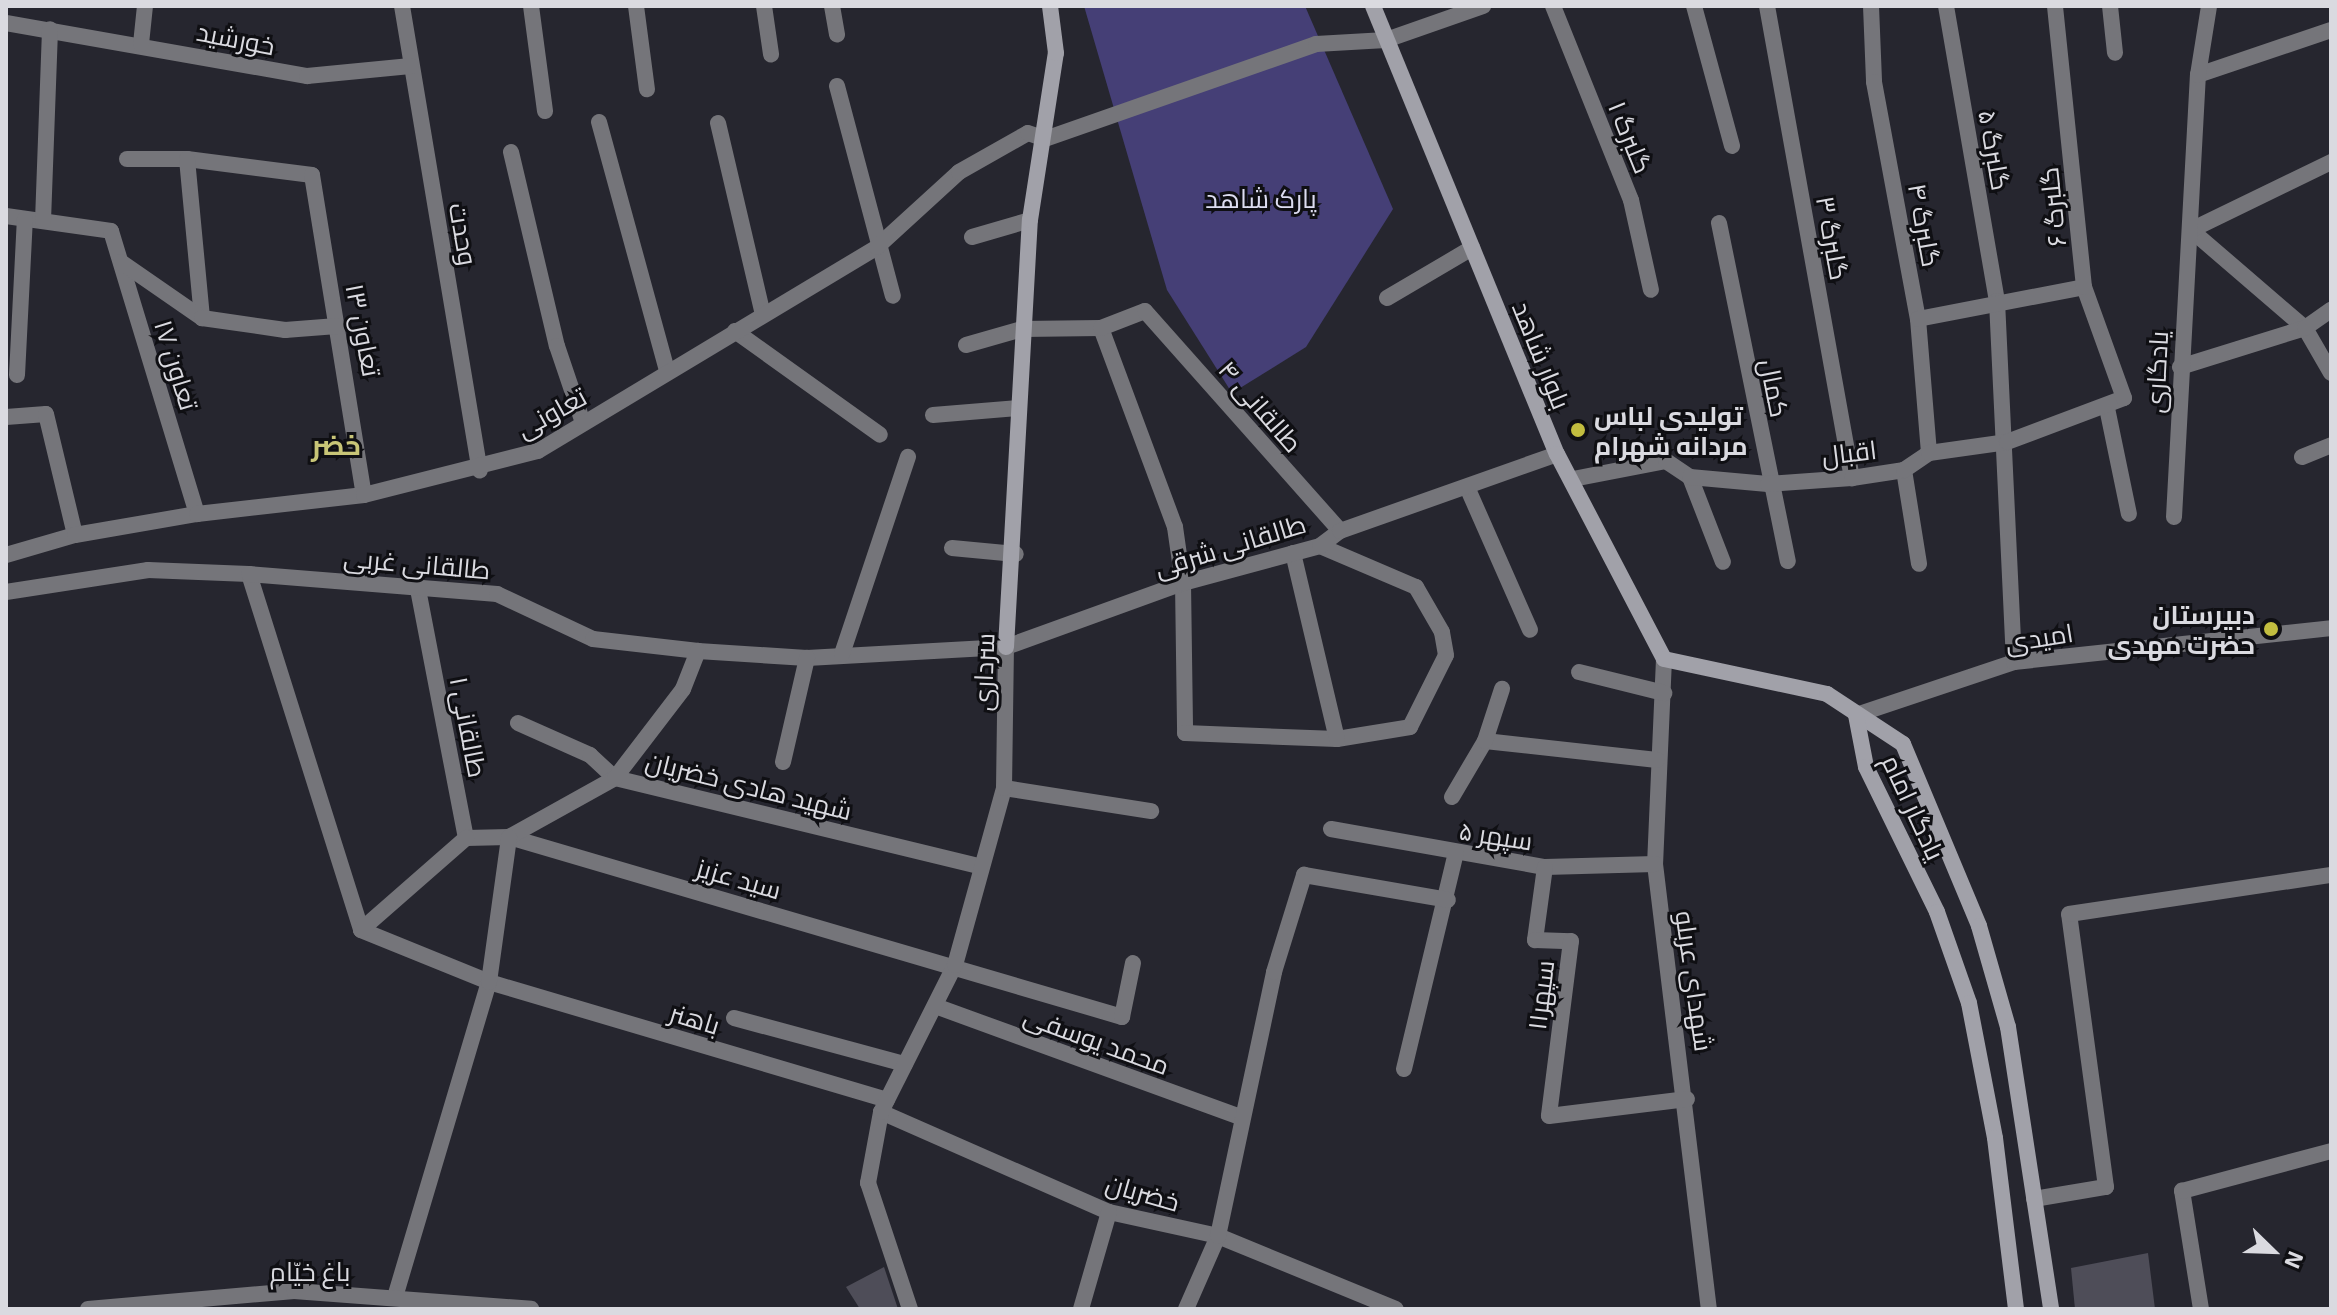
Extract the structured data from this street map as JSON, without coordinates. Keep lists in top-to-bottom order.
{
  "streets": {
    "main road": ["بلوار شاهد", "سرداری", "یادگار امام"],
    "street": [
      "خورشید",
      "گلبرگ ۱",
      "گلبرگ ۵",
      "گلبرگ ۶",
      "گلبرگ ۴",
      "وحدت",
      "گلبرگ ۳",
      "تعاون ۱۳",
      "تعاون ۱۷",
      "یادگاری",
      "کمال",
      "طالقانی ۴",
      "تعاونی",
      "اقبال",
      "طالقانی شرقی",
      "طالقانی غربی",
      "امیدی",
      "طالقانی ۱",
      "شهید هادی خضریان",
      "سپهر ۵",
      "سید عزیز",
      "شهدای عربلو",
      "سپهر۱۱",
      "باهنر",
      "محمد یوسفی",
      "خضریان",
      "باغ خیّام"
    ]
  },
  "crossings": [
    ["خورشید", "وحدت"],
    ["گلبرگ ۵", "اقبال"],
    ["گلبرگ ۵", "امیدی"],
    ["گلبرگ ۶", "اقبال"],
    ["گلبرگ ۴", "اقبال"],
    ["وحدت", "تعاونی"],
    ["گلبرگ ۳", "اقبال"],
    ["تعاون ۱۳", "تعاونی"],
    ["بلوار شاهد", "تعاونی"],
    ["بلوار شاهد", "اقبال"],
    ["بلوار شاهد", "طالقانی شرقی"],
    ["بلوار شاهد", "شهدای عربلو"],
    ["تعاون ۱۷", "تعاونی"],
    ["کمال", "اقبال"],
    ["طالقانی ۴", "طالقانی شرقی"],
    ["تعاونی", "سرداری"],
    ["طالقانی شرقی", "طالقانی غربی"],
    ["طالقانی شرقی", "سرداری"],
    ["طالقانی غربی", "سرداری"],
    ["طالقانی غربی", "طالقانی ۱"],
    ["امیدی", "یادگار امام"],
    ["سرداری", "شهید هادی خضریان"],
    ["سرداری", "سید عزیز"],
    ["سرداری", "باهنر"],
    ["سرداری", "محمد یوسفی"],
    ["سرداری", "خضریان"],
    ["سپهر ۵", "شهدای عربلو"],
    ["سپهر ۵", "سپهر۱۱"],
    ["شهدای عربلو", "سپهر۱۱"],
    ["باهنر", "خضریان"]
  ],
  "districts": ["خضر"],
  "parks": ["پارک شاهد"],
  "places": ["تولیدی لباس مردانه شهرام", "دبیرستان حضرت مهدی"],
  "north": "bottom right"
}
